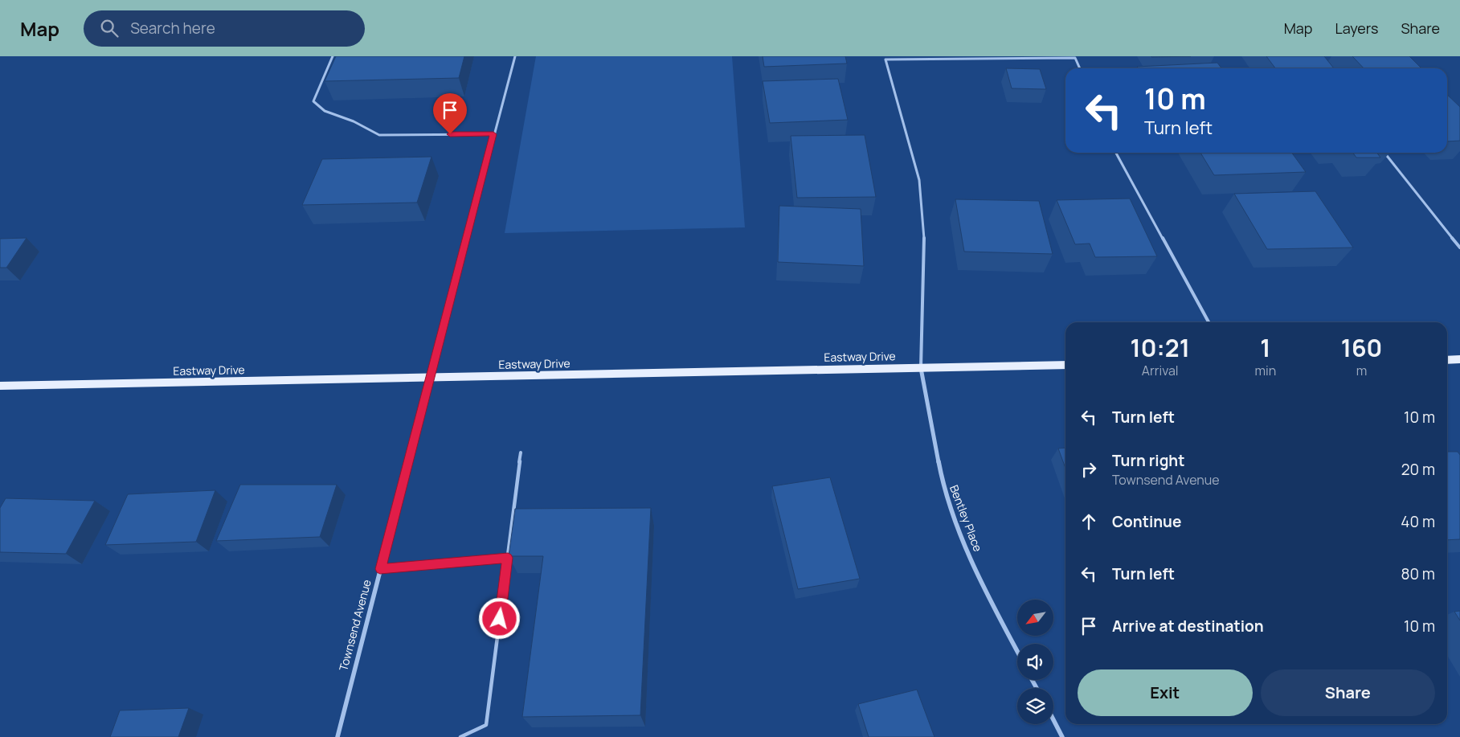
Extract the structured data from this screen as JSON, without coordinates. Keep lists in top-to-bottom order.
{
  "streets": {
    "main road": ["Eastway Drive"],
    "street": ["Bentley Place", "Townsend Avenue"]
  },
  "crossings": [
    ["Eastway Drive", "Bentley Place"],
    ["Eastway Drive", "Townsend Avenue"]
  ],
  "north": "bottom left",
  "page": {
    "header": "Map",
    "search": "Search here",
    "nav": ["Map", "Layers", "Share"],
    "turn": ["10 m", "Turn left"],
    "eta": [
      "10:21",
      "Arrival",
      "1",
      "min",
      "160",
      "m"
    ],
    "list": [
      {
        "name": "Turn left",
        "value": "10 m"
      },
      {
        "name": "Turn right",
        "note": "Townsend Avenue",
        "value": "20 m"
      },
      {
        "name": "Continue",
        "value": "40 m"
      },
      {
        "name": "Turn left",
        "value": "80 m"
      },
      {
        "name": "Arrive at destination",
        "value": "10 m"
      }
    ],
    "buttons": ["Exit", "Share"]
  }
}
